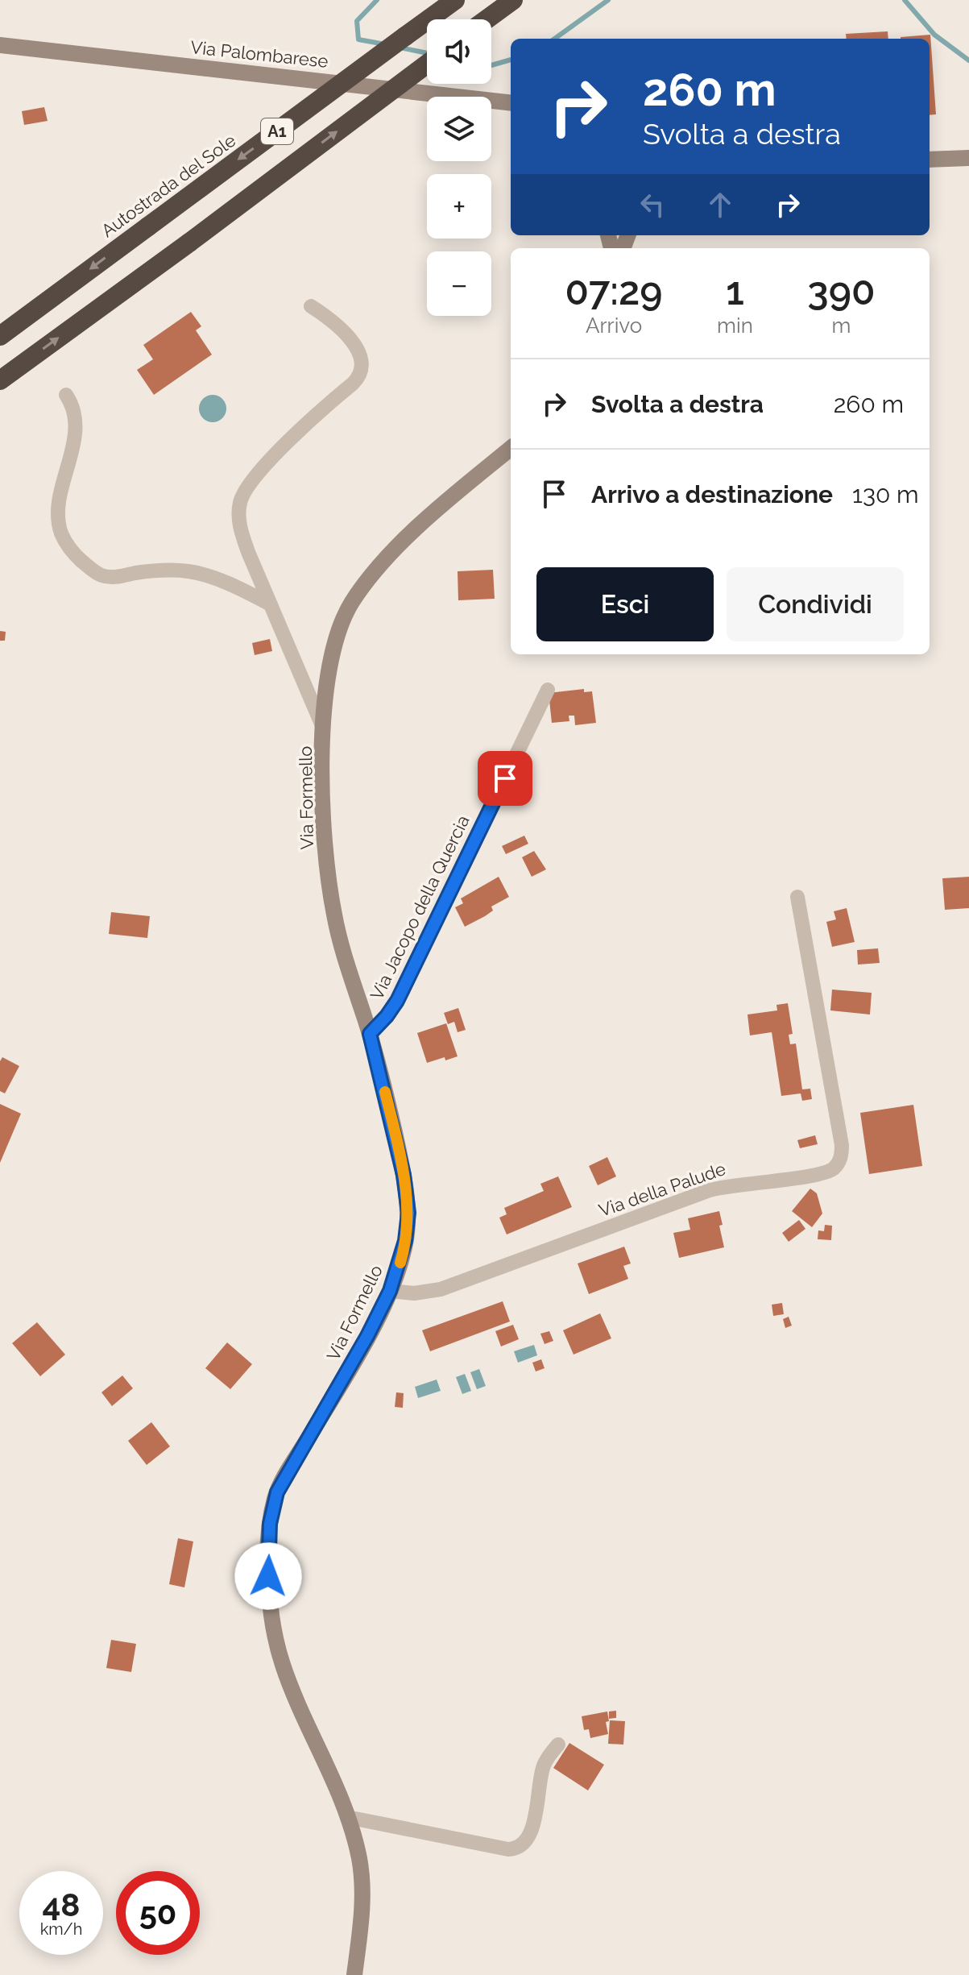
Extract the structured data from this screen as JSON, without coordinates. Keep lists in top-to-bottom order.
{
  "streets": {
    "highway": ["A1", "Autostrada del Sole"],
    "main road": ["Via Palombarese", "Via Formello"],
    "street": ["Via Jacopo della Quercia", "Via della Palude"]
  },
  "crossings": [
    ["Via Formello", "Via Jacopo della Quercia"],
    ["Via Formello", "Via della Palude"]
  ],
  "page": {
    "map_buttons": ["+", "−"],
    "turn": ["260 m", "Svolta a destra"],
    "eta": [
      "07:29",
      "Arrivo",
      "1",
      "min",
      "390",
      "m"
    ],
    "list": [
      {
        "name": "Svolta a destra",
        "value": "260 m"
      },
      {
        "name": "Arrivo a destinazione",
        "value": "130 m"
      }
    ],
    "buttons": ["Esci", "Condividi"],
    "speed": "48 km/h",
    "limit": "50"
  }
}
